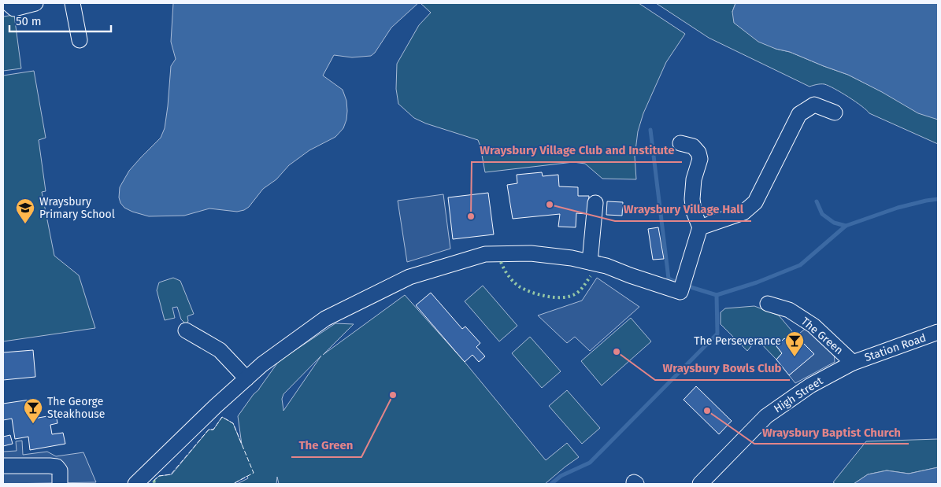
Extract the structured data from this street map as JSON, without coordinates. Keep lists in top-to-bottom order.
{
  "streets": {
    "street": ["The Green", "Station Road", "High Street"]
  },
  "crossings": [
    ["The Green", "Station Road"],
    ["The Green", "High Street"],
    ["Station Road", "High Street"]
  ],
  "places": {
    "other": [
      "Wraysbury Village Hall",
      "Wraysbury Village Club and Institute",
      "Wraysbury Bowls Club",
      "The Green",
      "Wraysbury Baptist Church"
    ],
    "school or university": ["Wraysbury Primary School"],
    "bar": ["The Perseverance", "The George Steakhouse"]
  },
  "scale_bar": "50 m"
}
